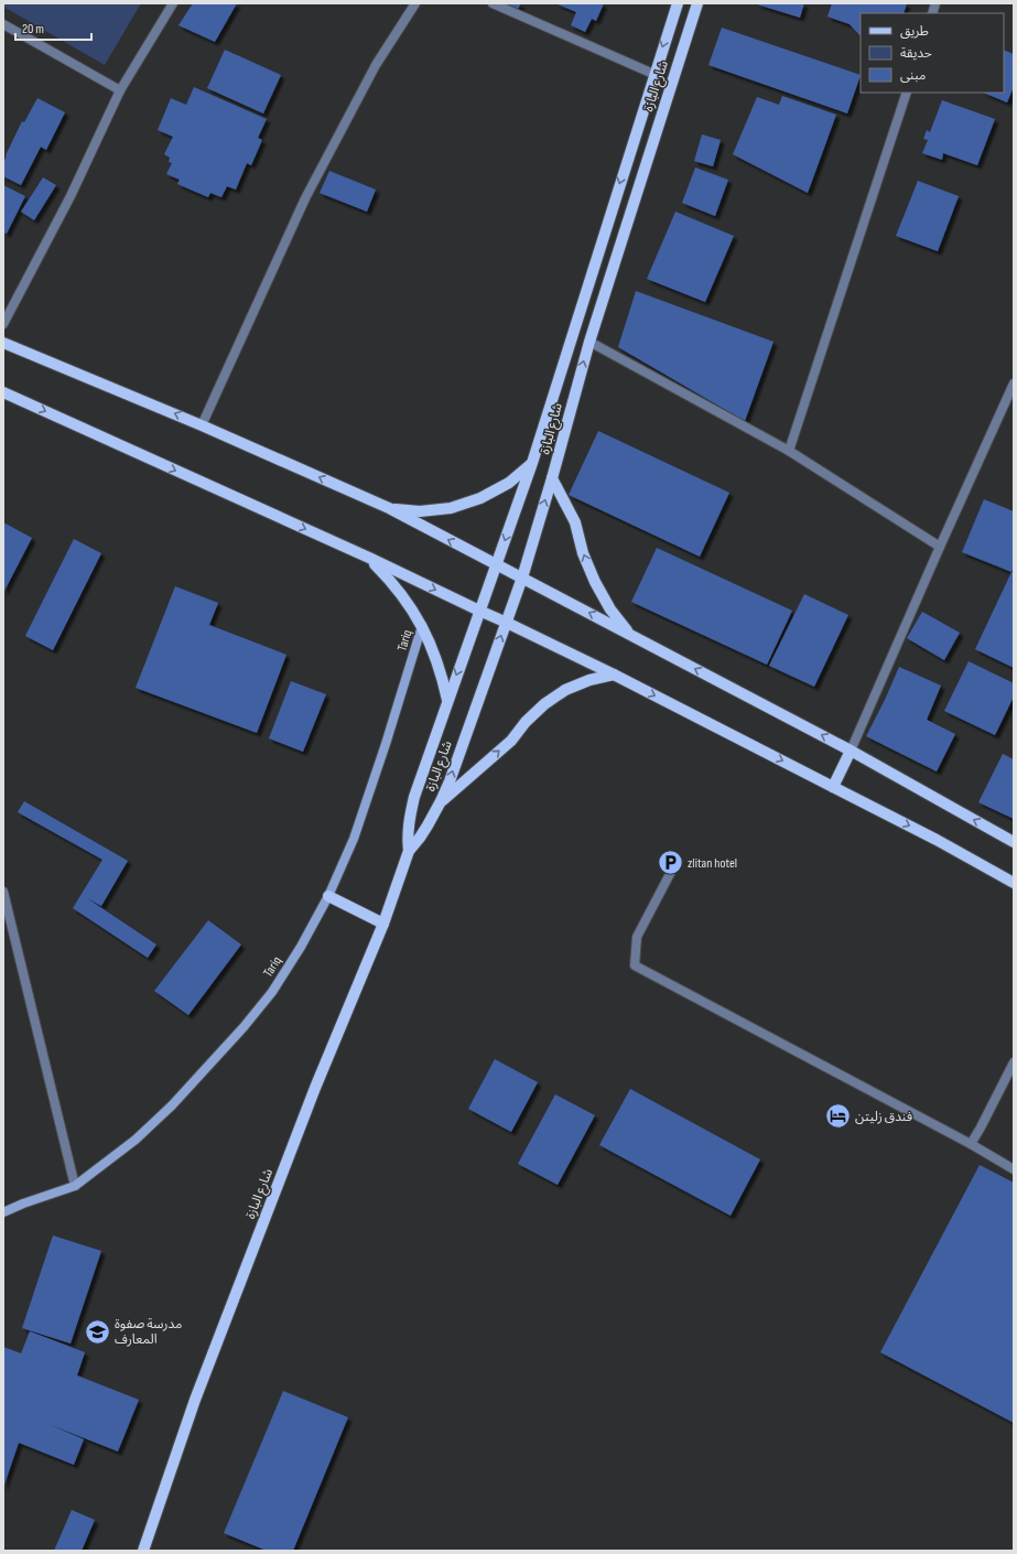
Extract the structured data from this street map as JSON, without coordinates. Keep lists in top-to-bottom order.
{
  "streets": {
    "main road": ["شارع البازة", "Tariq"]
  },
  "places": {
    "parking": ["zlitan hotel"],
    "hotel": ["فندق زليتن"],
    "school or university": ["مدرسة صفوة المعارف"]
  },
  "legend": ["طريق", "حديقة", "مبنى"],
  "scale_bar": "20 m"
}
